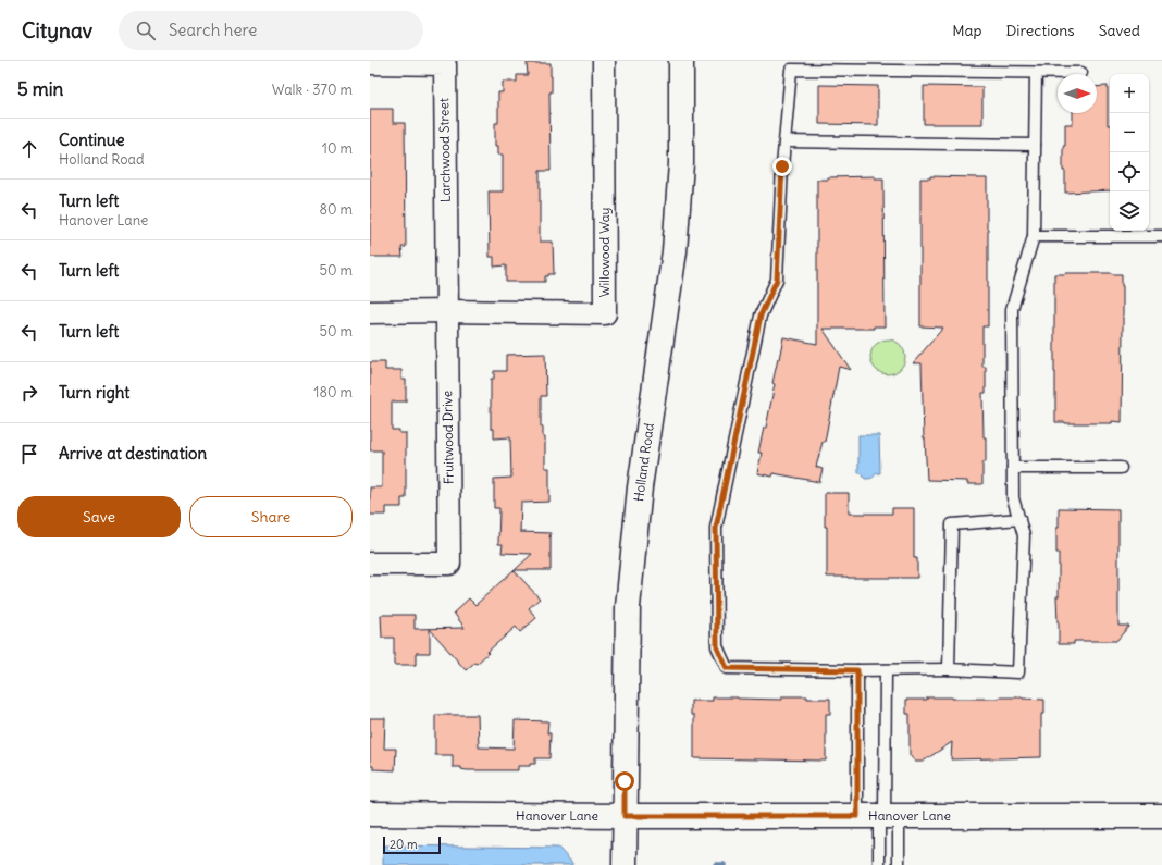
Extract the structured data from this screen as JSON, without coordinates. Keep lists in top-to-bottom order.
{
  "streets": {
    "main road": ["Holland Road", "Hanover Lane"],
    "street": ["Larchwood Street", "Willowood Way", "Fruitwood Drive"]
  },
  "crossings": [
    ["Larchwood Street", "Willowood Way"],
    ["Larchwood Street", "Fruitwood Drive"],
    ["Willowood Way", "Fruitwood Drive"],
    ["Holland Road", "Hanover Lane"]
  ],
  "scale_bar": "20 m",
  "north": "right",
  "page": {
    "header": "Citynav",
    "search": "Search here",
    "nav": ["Map", "Directions", "Saved"],
    "heading": ["5 min", "Walk · 370 m"],
    "map_buttons": ["+", "−"],
    "list": [
      ["Continue", "Holland Road", "10 m"],
      ["Turn left", "Hanover Lane", "80 m"],
      ["Turn left", "50 m"],
      ["Turn left", "50 m"],
      ["Turn right", "180 m"],
      "Arrive at destination"
    ],
    "buttons": ["Save", "Share"],
    "scale": "20 m"
  }
}
